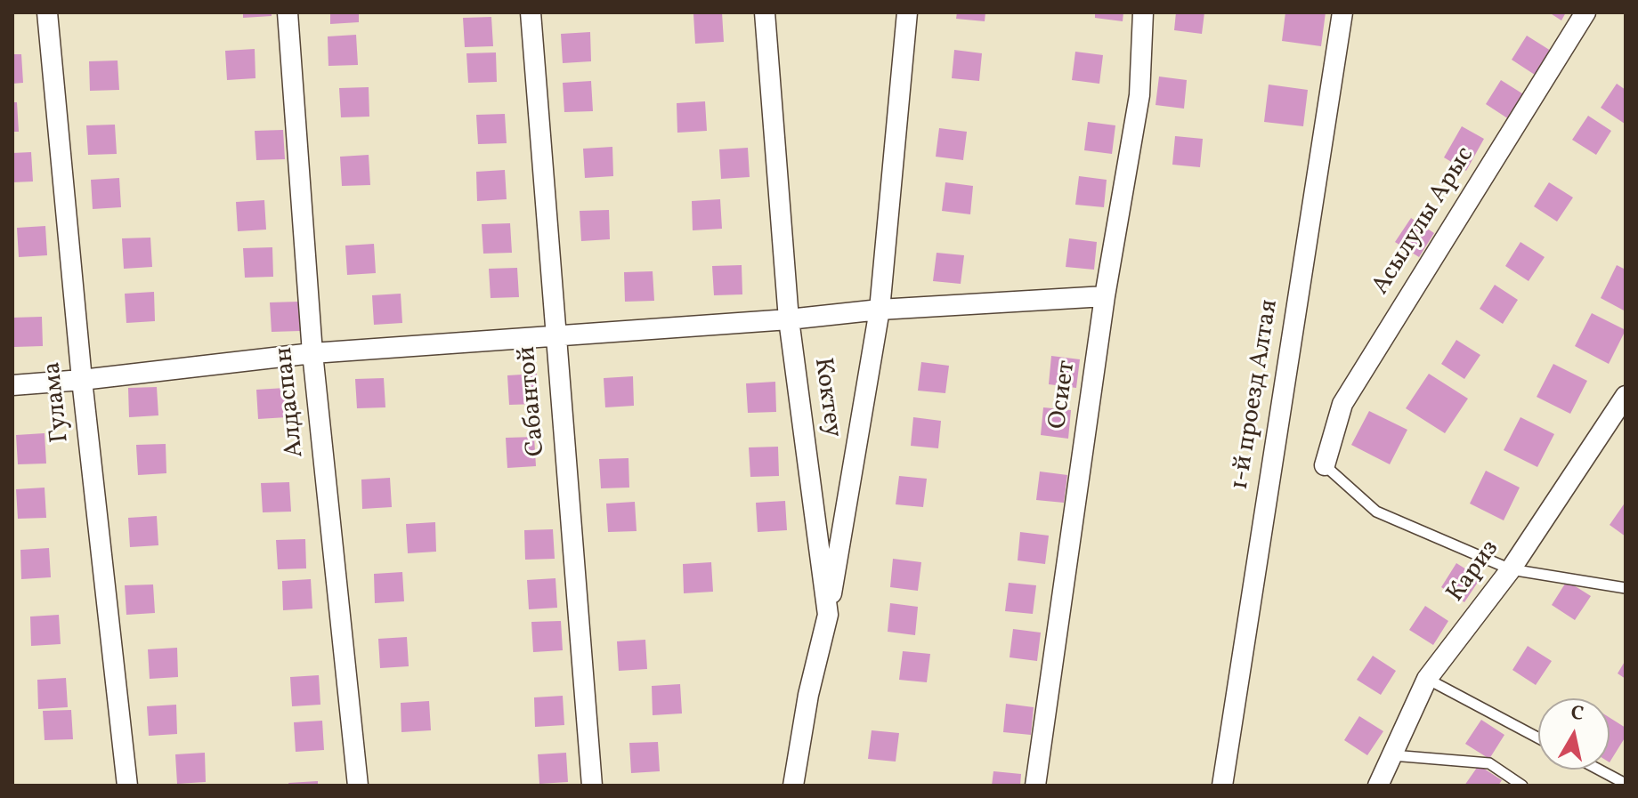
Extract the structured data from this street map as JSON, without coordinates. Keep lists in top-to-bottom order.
{
  "streets": {
    "street": [
      "Асылулы Арыс",
      "Осиет",
      "1-й проезд Алтая",
      "Коктеу",
      "Сабантой",
      "Гулама",
      "Алдаспан",
      "Кариз"
    ]
  },
  "north": "top"
}
